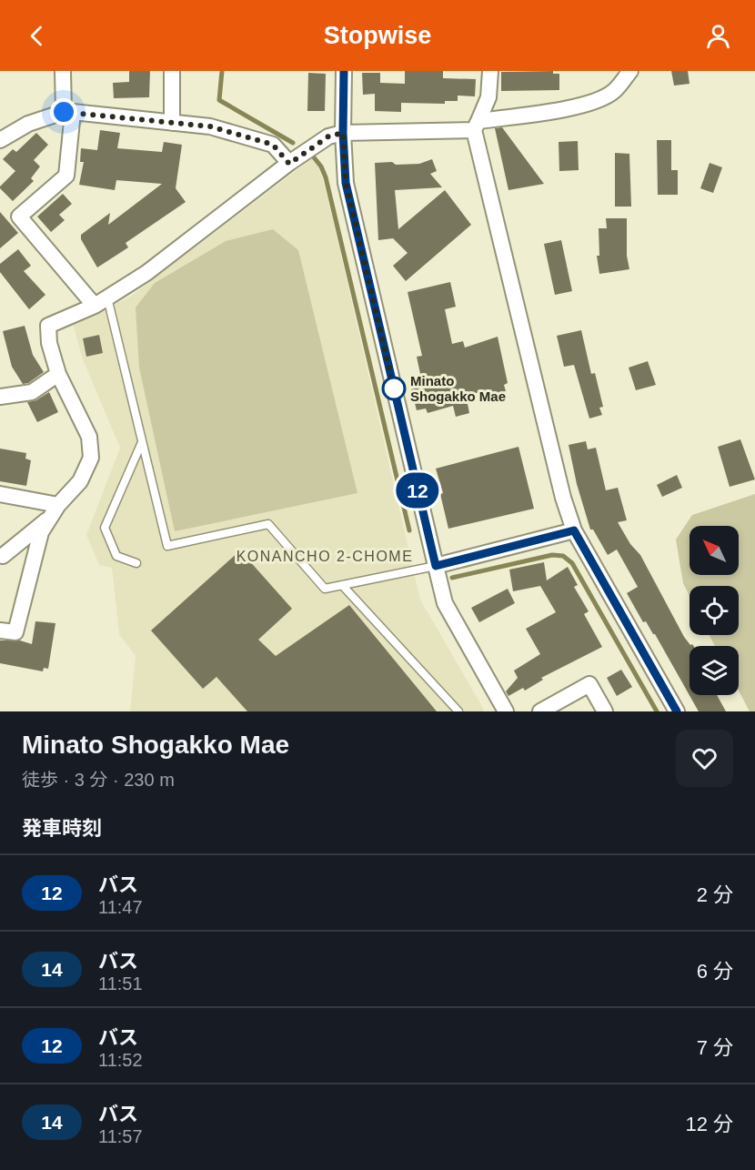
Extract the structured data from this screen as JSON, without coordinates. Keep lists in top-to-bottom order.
{
  "districts": ["KONANCHO 2-CHOME"],
  "places": ["Minato Shogakko Mae"],
  "lines": ["bus line 12"],
  "north": "top left",
  "page": {
    "header": "Stopwise",
    "on_map": "12",
    "heading": [
      ["Minato Shogakko Mae", "徒歩 · 3 分 · 230 m"],
      "発車時刻"
    ],
    "list": [
      {
        "mark": "12",
        "name": "バス",
        "note": "11:47",
        "value": "2 分"
      },
      {
        "mark": "14",
        "name": "バス",
        "note": "11:51",
        "value": "6 分"
      },
      {
        "mark": "12",
        "name": "バス",
        "note": "11:52",
        "value": "7 分"
      },
      {
        "mark": "14",
        "name": "バス",
        "note": "11:57",
        "value": "12 分"
      }
    ]
  }
}
